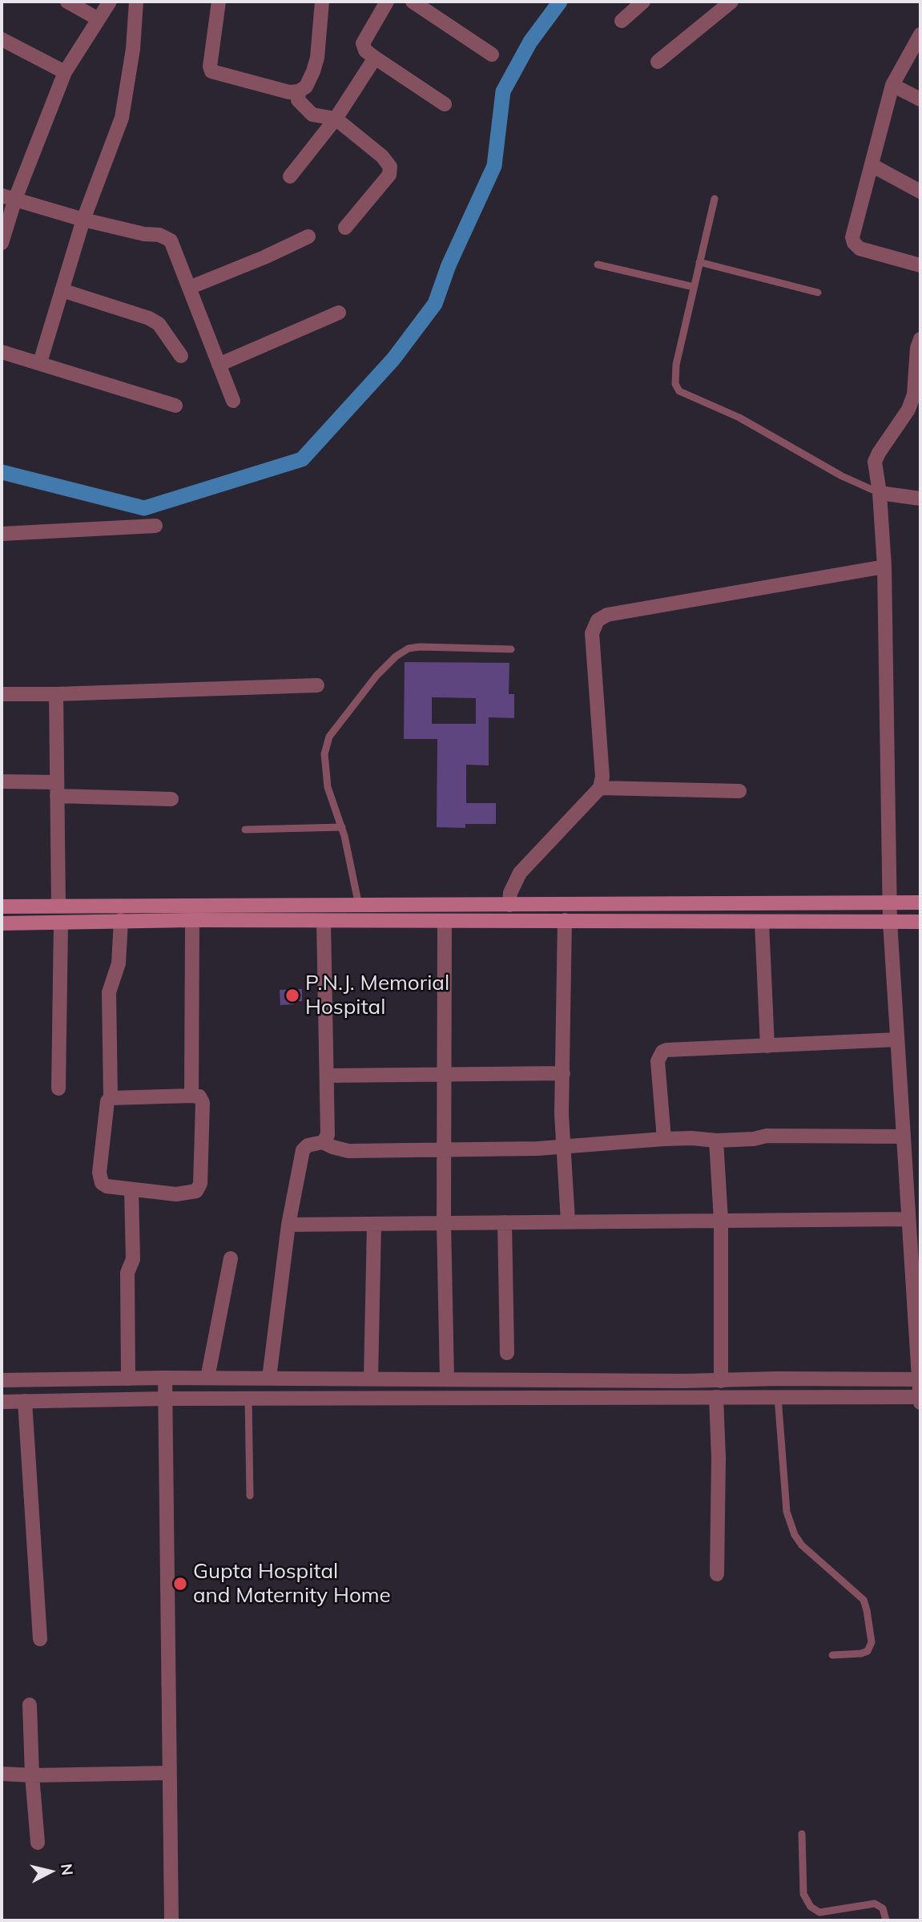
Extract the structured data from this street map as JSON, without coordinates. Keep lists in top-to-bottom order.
{
  "places": ["P.N.J. Memorial Hospital", "Gupta Hospital and Maternity Home"],
  "north": "right"
}
